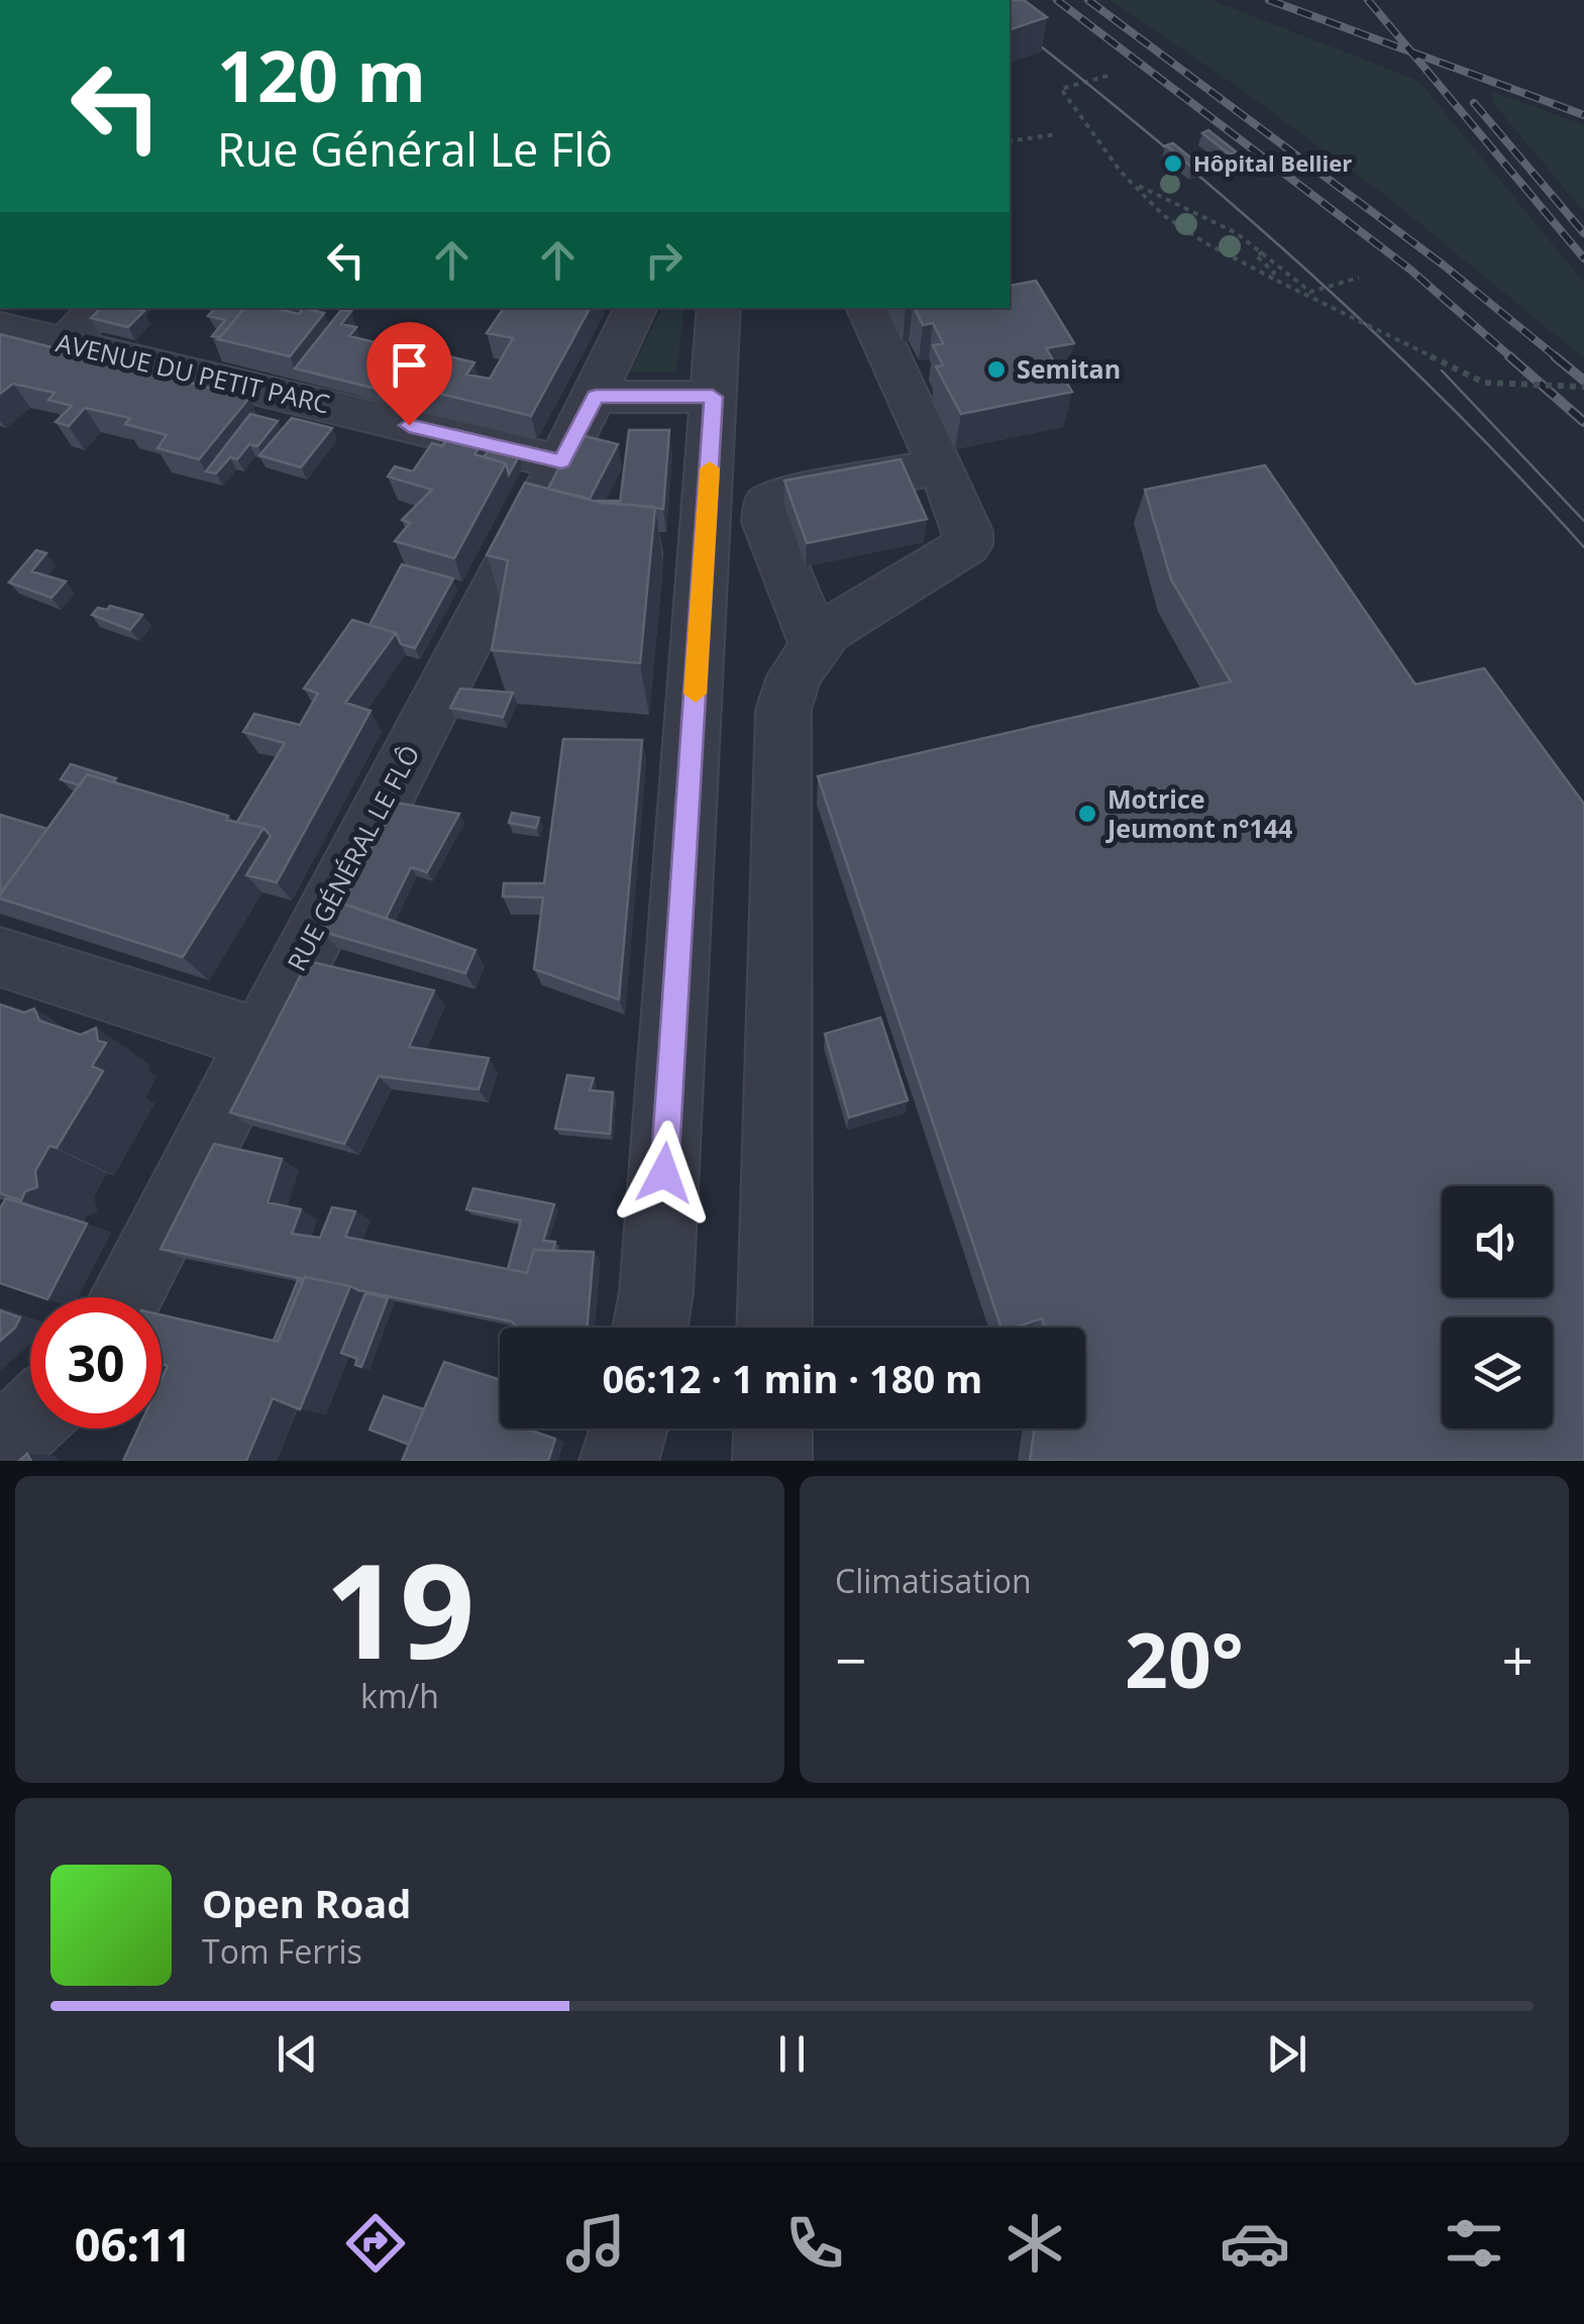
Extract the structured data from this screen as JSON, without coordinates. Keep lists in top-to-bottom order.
{
  "streets": {
    "street": ["AVENUE DU PETIT PARC", "RUE GÉNÉRAL LE FLÔ"]
  },
  "crossings": [
    ["AVENUE DU PETIT PARC", "RUE GÉNÉRAL LE FLÔ"]
  ],
  "places": ["Hôpital Bellier", "Semitan", "Motrice Jeumont n°144"],
  "page": {
    "turn": ["120 m", "Rue Général Le Flô"],
    "limit": "30",
    "trip": "06:12 · 1 min · 180 m",
    "tile": [
      ["19", "km/h"],
      "Climatisation"
    ],
    "heat": ["−", "20°", "+"],
    "song": ["Open Road", "Tom Ferris"],
    "tabs": "06:11"
  }
}
